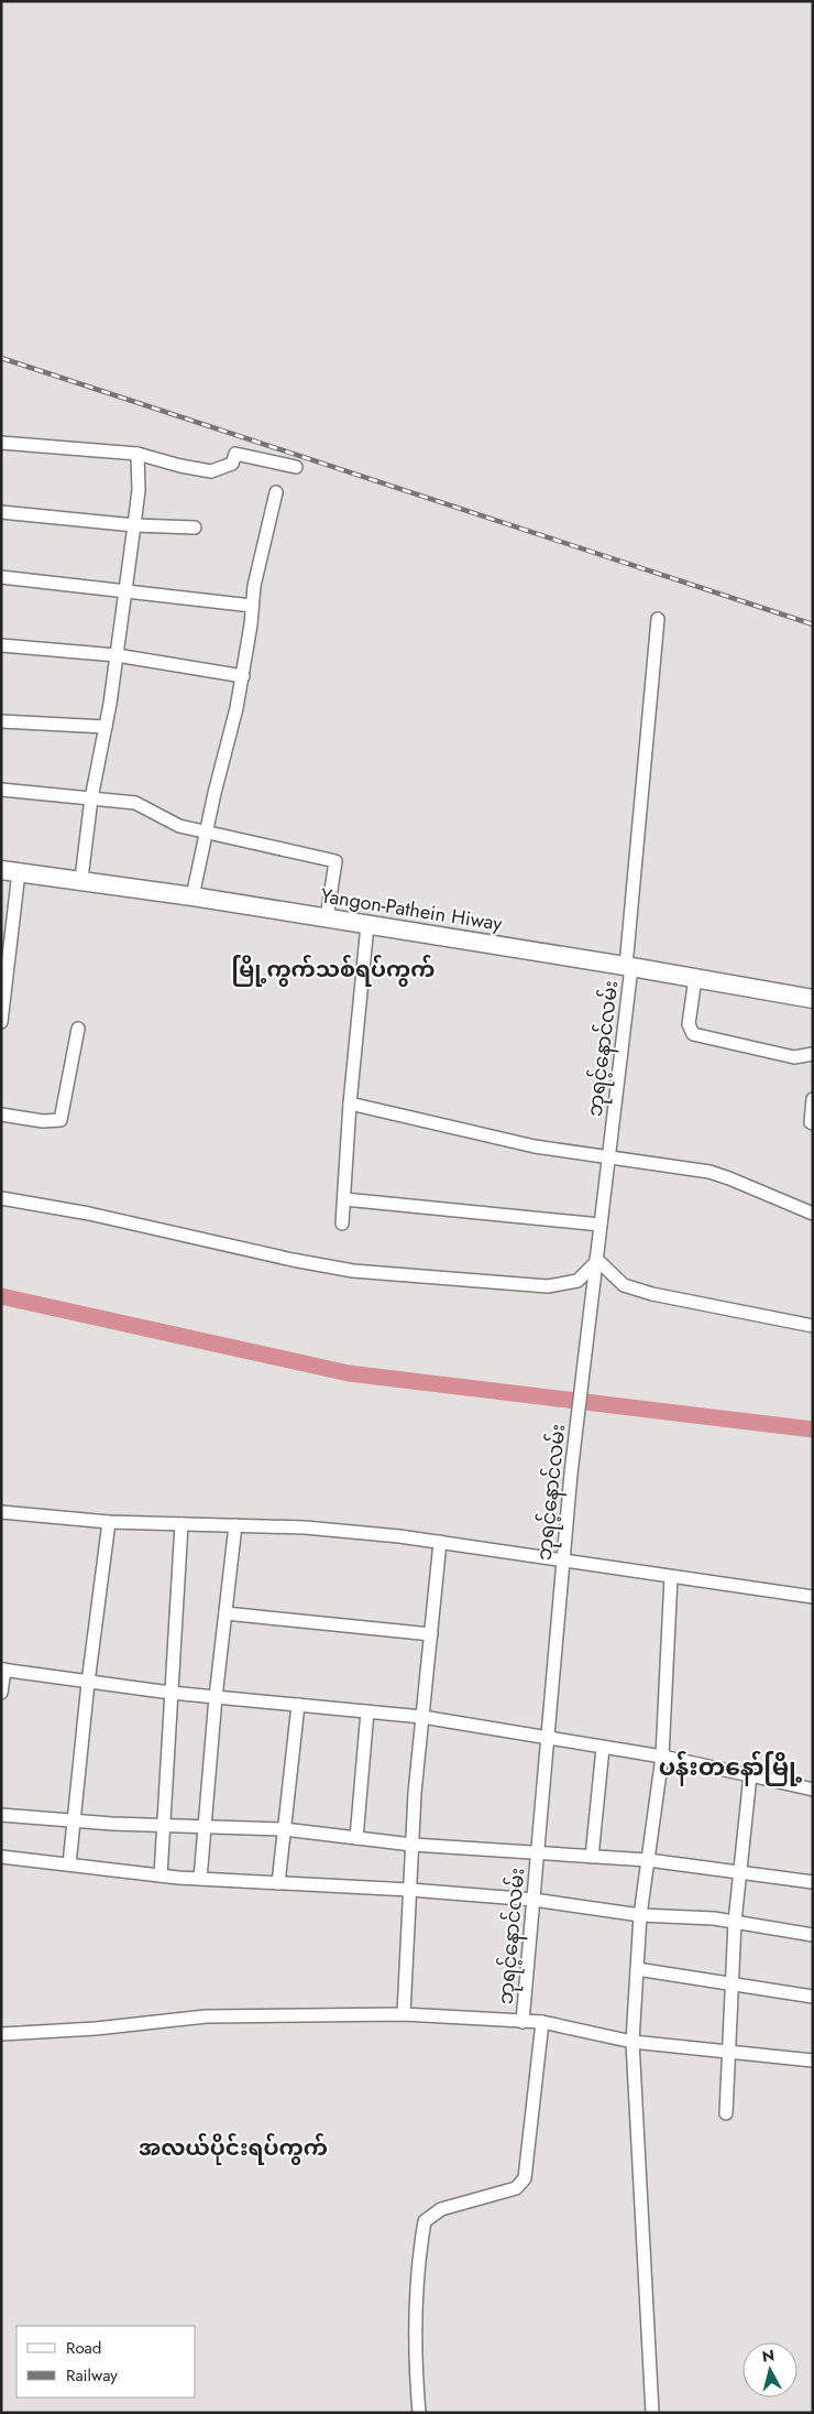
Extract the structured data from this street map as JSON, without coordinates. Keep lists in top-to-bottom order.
{
  "streets": {
    "highway": ["Yangon-Pathein Hiway"],
    "street": ["ဘုရင့်နောင်လမ်း"]
  },
  "crossings": [
    ["Yangon-Pathein Hiway", "ဘုရင့်နောင်လမ်း"]
  ],
  "districts": ["မြို့ကွက်သစ်ရပ်ကွက်", "ပန်းတနော်မြို့", "အလယ်ပိုင်းရပ်ကွက်"],
  "legend": ["Road", "Railway"],
  "north": "top"
}
